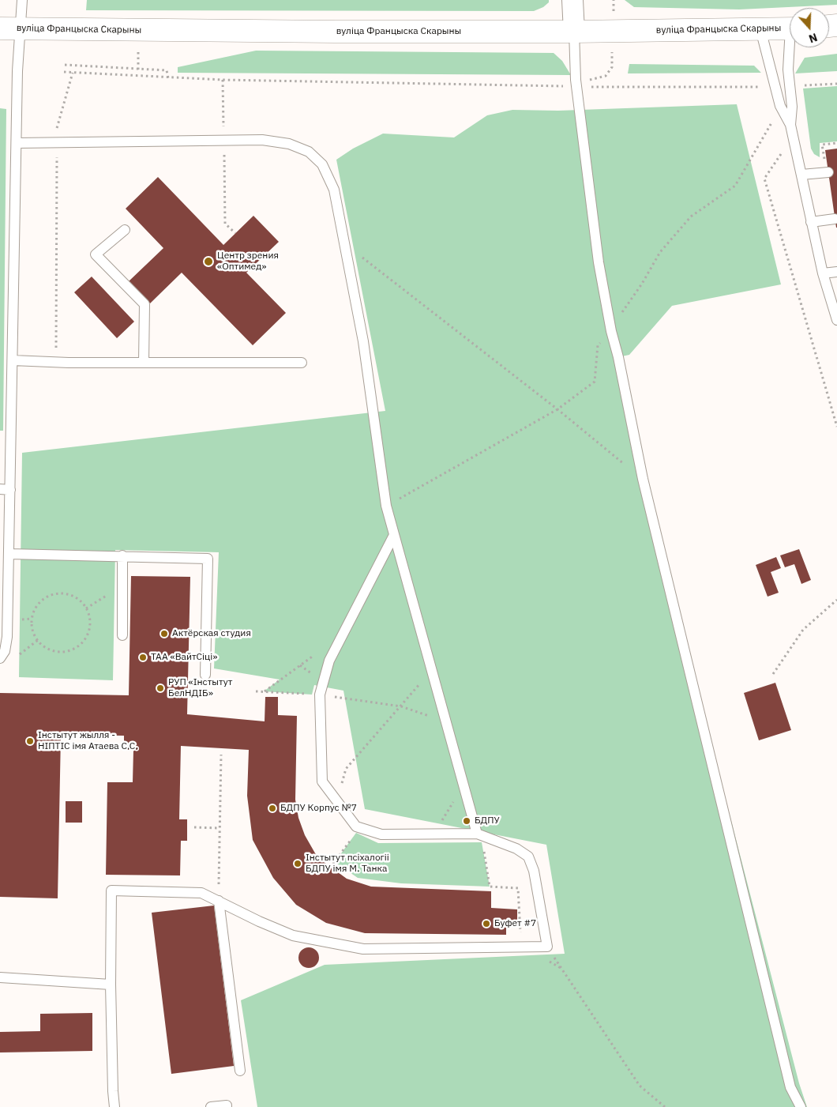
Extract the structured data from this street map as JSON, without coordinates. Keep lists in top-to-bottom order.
{
  "streets": {
    "main road": ["вуліца Францыска Скарыны"]
  },
  "places": [
    "Центр зрения «Оптимед»",
    "Актёрская студия",
    "ТАА «ВайтСіці»",
    "РУП «Інстытут БелНДІБ»",
    "Інстытут жылля - НІПТІС імя Атаева С.С.",
    "БДПУ Корпус №7",
    "БДПУ",
    "Інстытут псіхалогіі БДПУ імя М. Танка",
    "Буфет #7"
  ],
  "north": "bottom"
}
